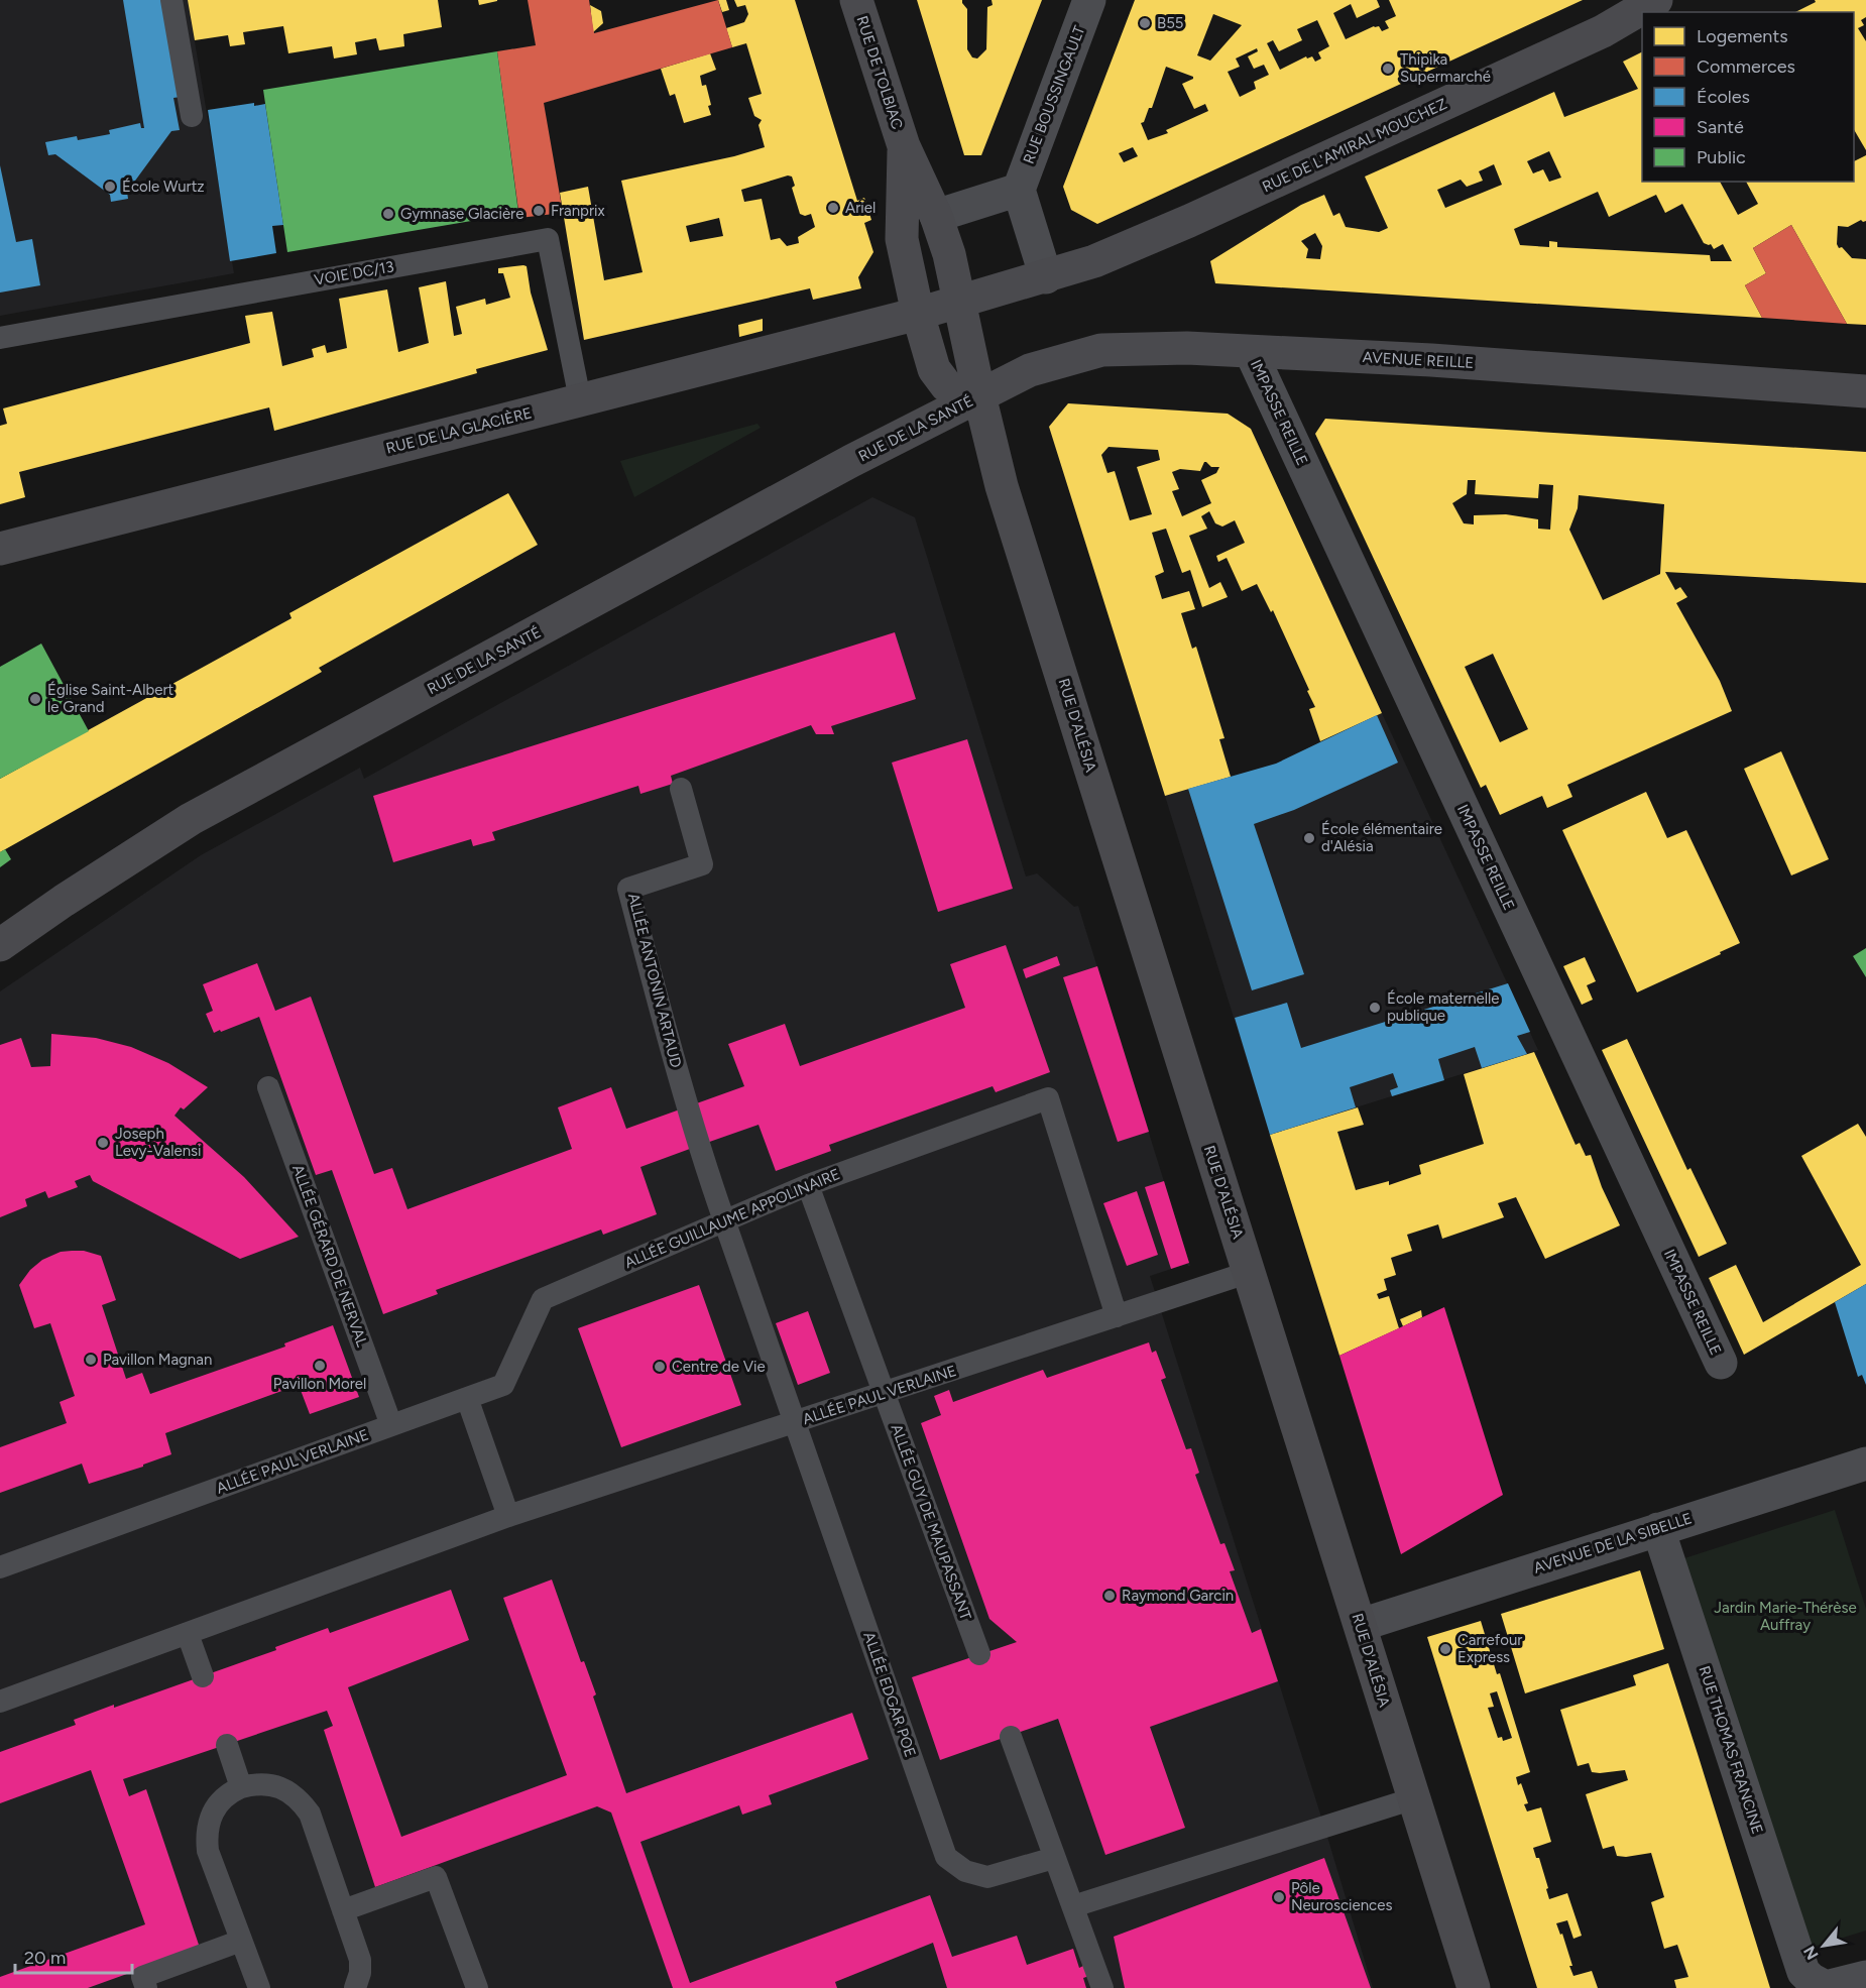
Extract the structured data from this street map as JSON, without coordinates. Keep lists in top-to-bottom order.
{
  "streets": {
    "street": [
      "RUE DE TOLBIAC",
      "RUE BOUSSINGAULT",
      "RUE DE L'AMIRAL MOUCHEZ",
      "AVENUE REILLE",
      "IMPASSE REILLE",
      "RUE DE LA SANTÉ",
      "RUE DE LA GLACIÈRE",
      "RUE D'ALÉSIA",
      "AVENUE DE LA SIBELLE",
      "RUE THOMAS FRANCINE"
    ],
    "lane": [
      "VOIE DC/13",
      "ALLÉE ANTONIN ARTAUD",
      "ALLÉE GUILLAUME APPOLINAIRE",
      "ALLÉE GÉRARD DE NERVAL",
      "ALLÉE PAUL VERLAINE",
      "ALLÉE GUY DE MAUPASSANT",
      "ALLÉE EDGAR POE"
    ]
  },
  "crossings": [
    ["RUE DE TOLBIAC", "RUE D'ALÉSIA"],
    ["RUE DE L'AMIRAL MOUCHEZ", "RUE DE LA GLACIÈRE"],
    ["RUE DE L'AMIRAL MOUCHEZ", "RUE D'ALÉSIA"],
    ["VOIE DC/13", "RUE DE LA GLACIÈRE"],
    ["AVENUE REILLE", "IMPASSE REILLE"],
    ["AVENUE REILLE", "RUE DE LA SANTÉ"],
    ["AVENUE REILLE", "RUE D'ALÉSIA"],
    ["RUE DE LA SANTÉ", "RUE D'ALÉSIA"],
    ["RUE DE LA GLACIÈRE", "RUE D'ALÉSIA"],
    ["RUE D'ALÉSIA", "ALLÉE PAUL VERLAINE"],
    ["RUE D'ALÉSIA", "AVENUE DE LA SIBELLE"],
    ["ALLÉE ANTONIN ARTAUD", "ALLÉE GUILLAUME APPOLINAIRE"],
    ["ALLÉE ANTONIN ARTAUD", "ALLÉE EDGAR POE"],
    ["ALLÉE GUILLAUME APPOLINAIRE", "ALLÉE PAUL VERLAINE"],
    ["ALLÉE GUILLAUME APPOLINAIRE", "ALLÉE GUY DE MAUPASSANT"],
    ["ALLÉE GUILLAUME APPOLINAIRE", "ALLÉE EDGAR POE"],
    ["ALLÉE GÉRARD DE NERVAL", "ALLÉE PAUL VERLAINE"],
    ["ALLÉE PAUL VERLAINE", "ALLÉE GUY DE MAUPASSANT"],
    ["ALLÉE PAUL VERLAINE", "ALLÉE EDGAR POE"],
    ["AVENUE DE LA SIBELLE", "RUE THOMAS FRANCINE"]
  ],
  "parks": ["Jardin Marie-Thérèse Auffray"],
  "places": [
    "B55",
    "Thipika Supermarché",
    "École Wurtz",
    "Ariel",
    "Franprix",
    "Gymnase Glacière",
    "Église Saint-Albert le Grand",
    "École élémentaire d'Alésia",
    "École maternelle publique",
    "Joseph Levy-Valensi",
    "Pavillon Magnan",
    "Pavillon Morel",
    "Centre de Vie",
    "Raymond Garcin",
    "Carrefour Express",
    "Pôle Neurosciences"
  ],
  "legend": [
    "Logements",
    "Commerces",
    "Écoles",
    "Santé",
    "Public"
  ],
  "scale_bar": "20 m",
  "north": "bottom left"
}
